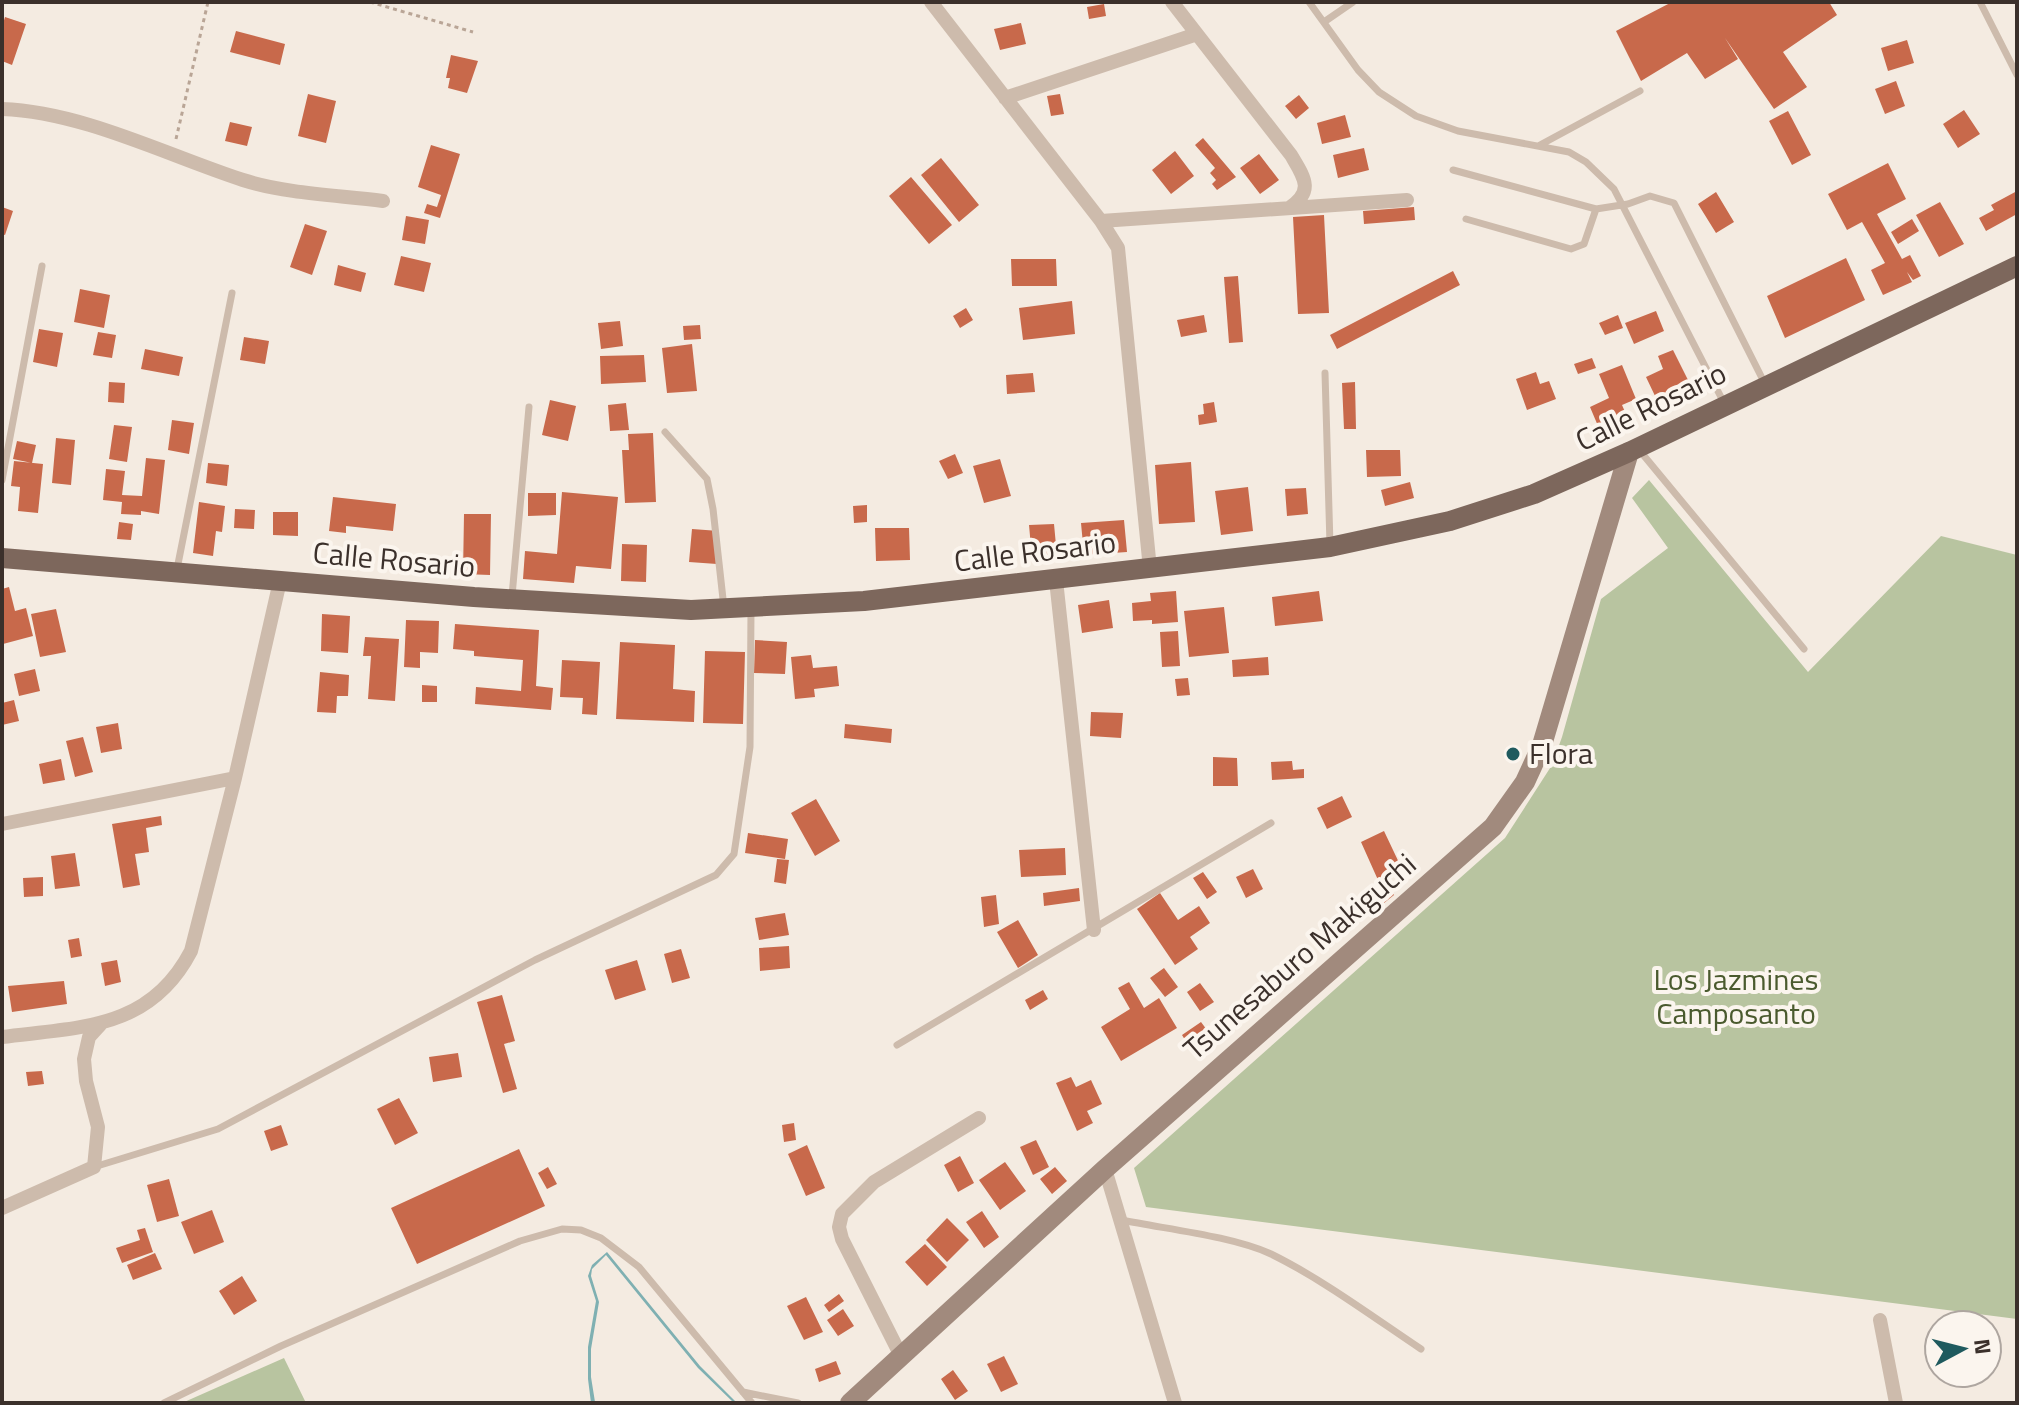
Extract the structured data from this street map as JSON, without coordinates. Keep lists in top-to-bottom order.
{
  "streets": {
    "main road": ["Calle Rosario"],
    "street": ["Tsunesaburo Makiguchi"]
  },
  "crossings": [
    ["Calle Rosario", "Tsunesaburo Makiguchi"]
  ],
  "parks": ["Los Jazmines Camposanto"],
  "places": ["Flora"],
  "north": "right"
}
